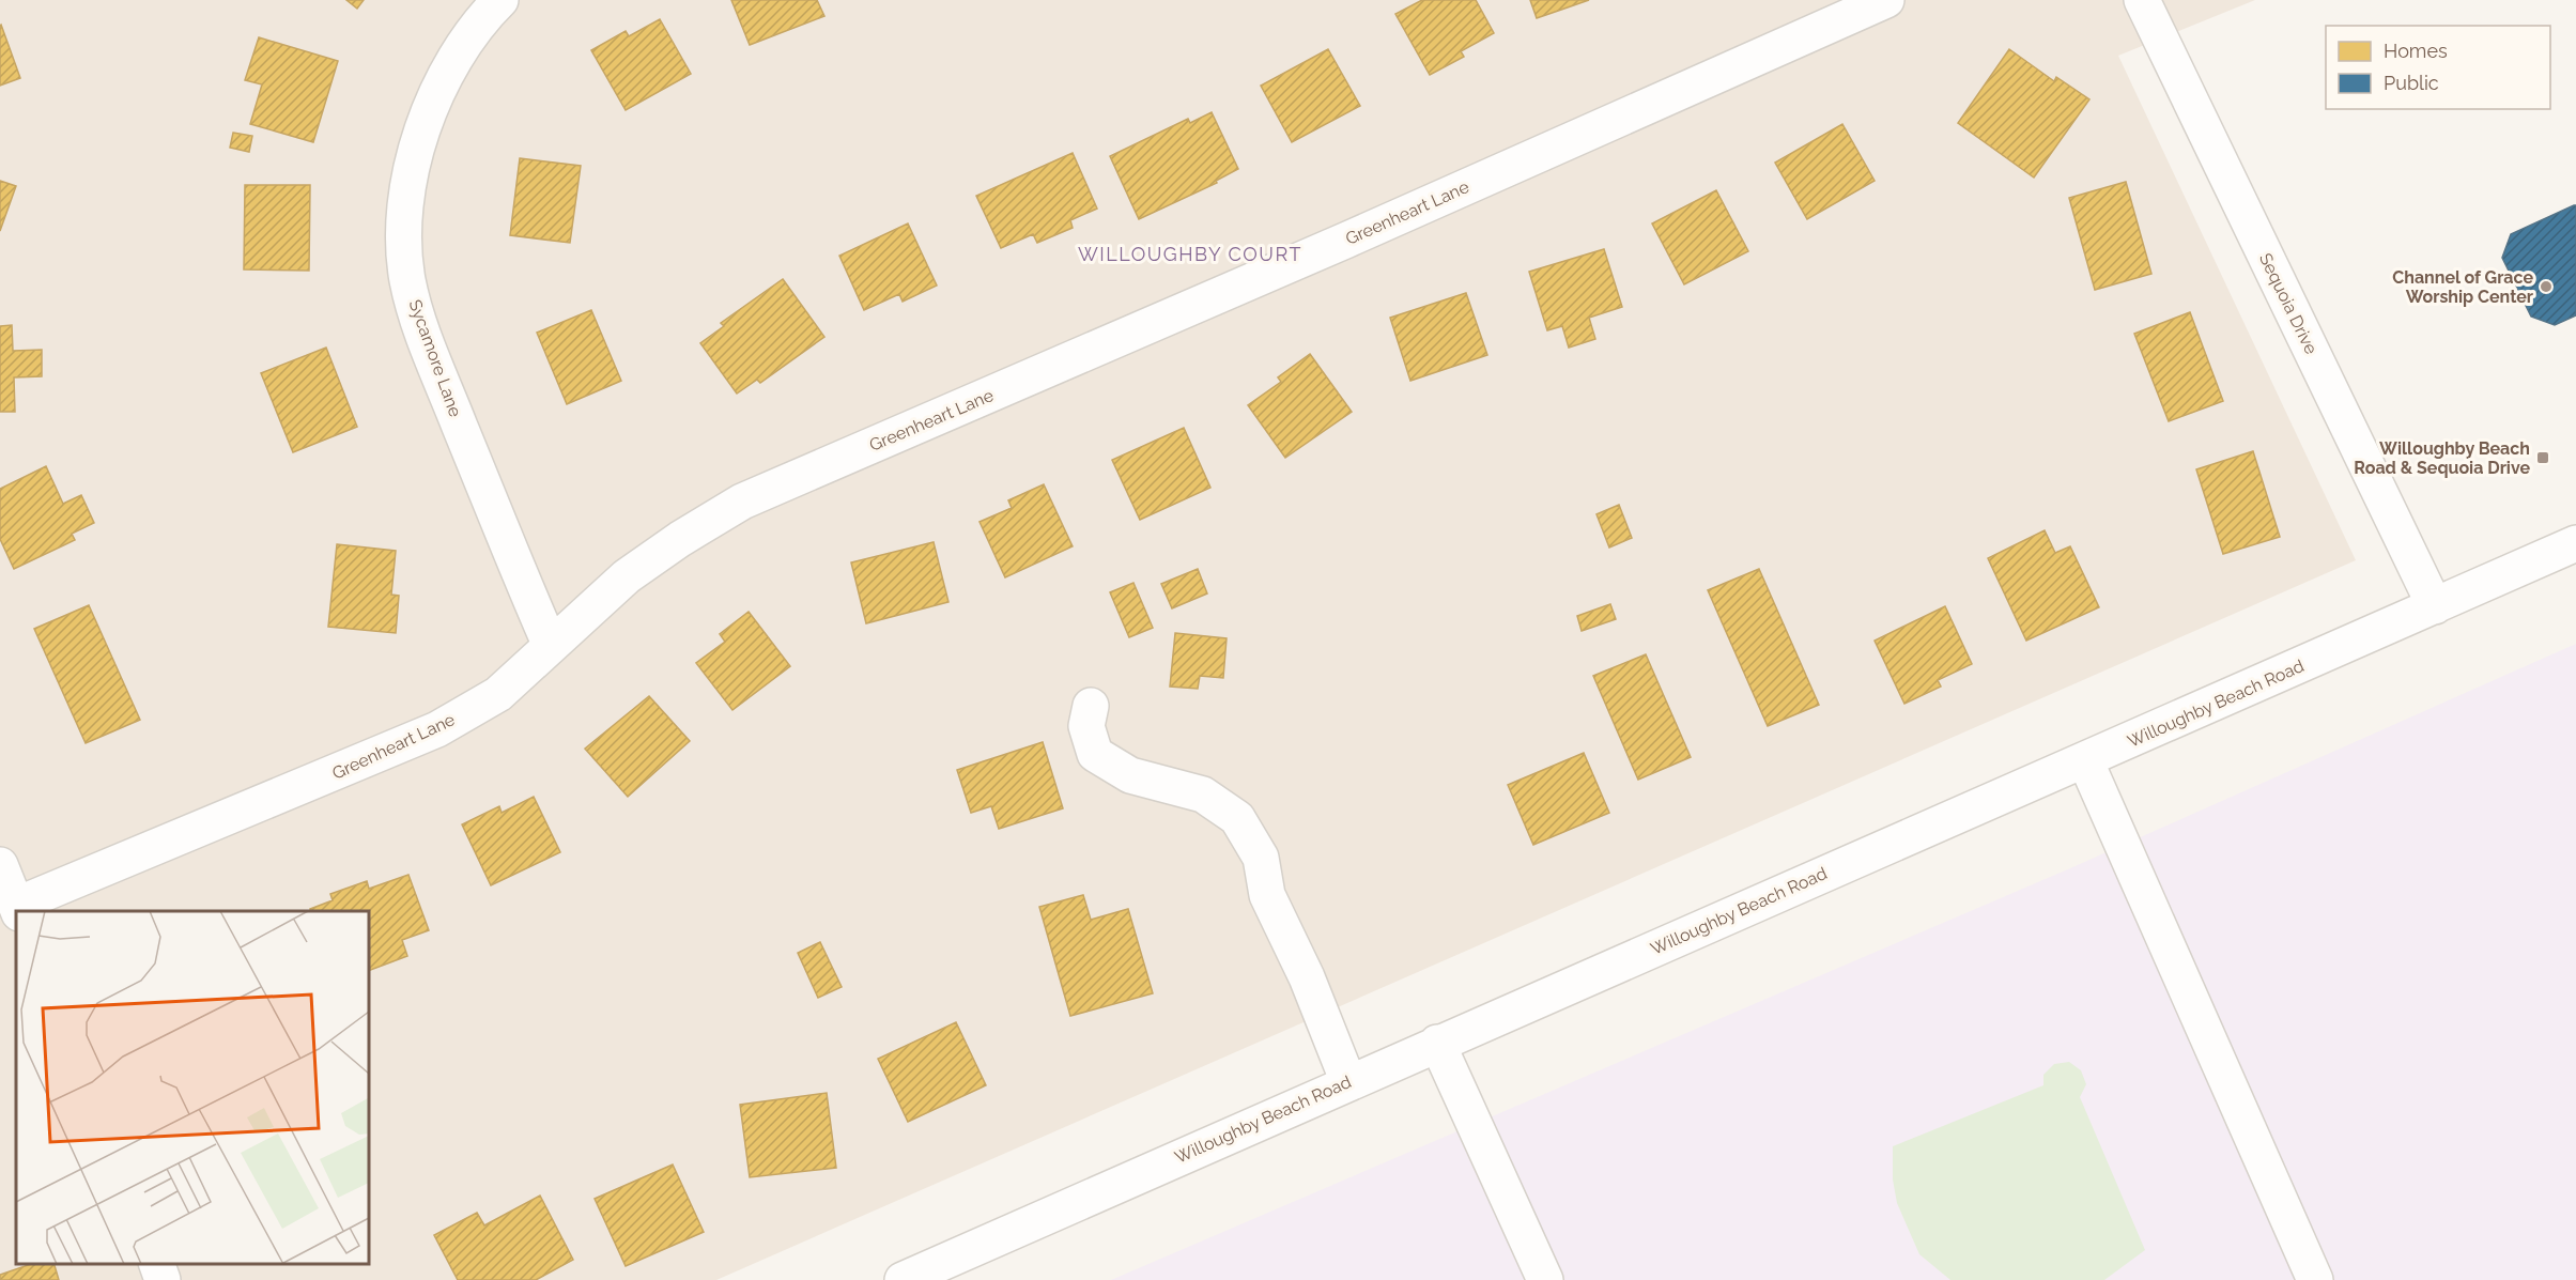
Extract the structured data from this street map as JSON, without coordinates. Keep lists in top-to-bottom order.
{
  "streets": {
    "street": [
      "Greenheart Lane",
      "Sequoia Drive",
      "Sycamore Lane",
      "Willoughby Beach Road"
    ]
  },
  "crossings": [
    ["Greenheart Lane", "Sycamore Lane"],
    ["Sequoia Drive", "Willoughby Beach Road"]
  ],
  "districts": ["WILLOUGHBY COURT"],
  "places": {
    "other": ["Channel of Grace Worship Center"],
    "transit": ["Willoughby Beach Road & Sequoia Drive"]
  },
  "legend": ["Homes", "Public"]
}
